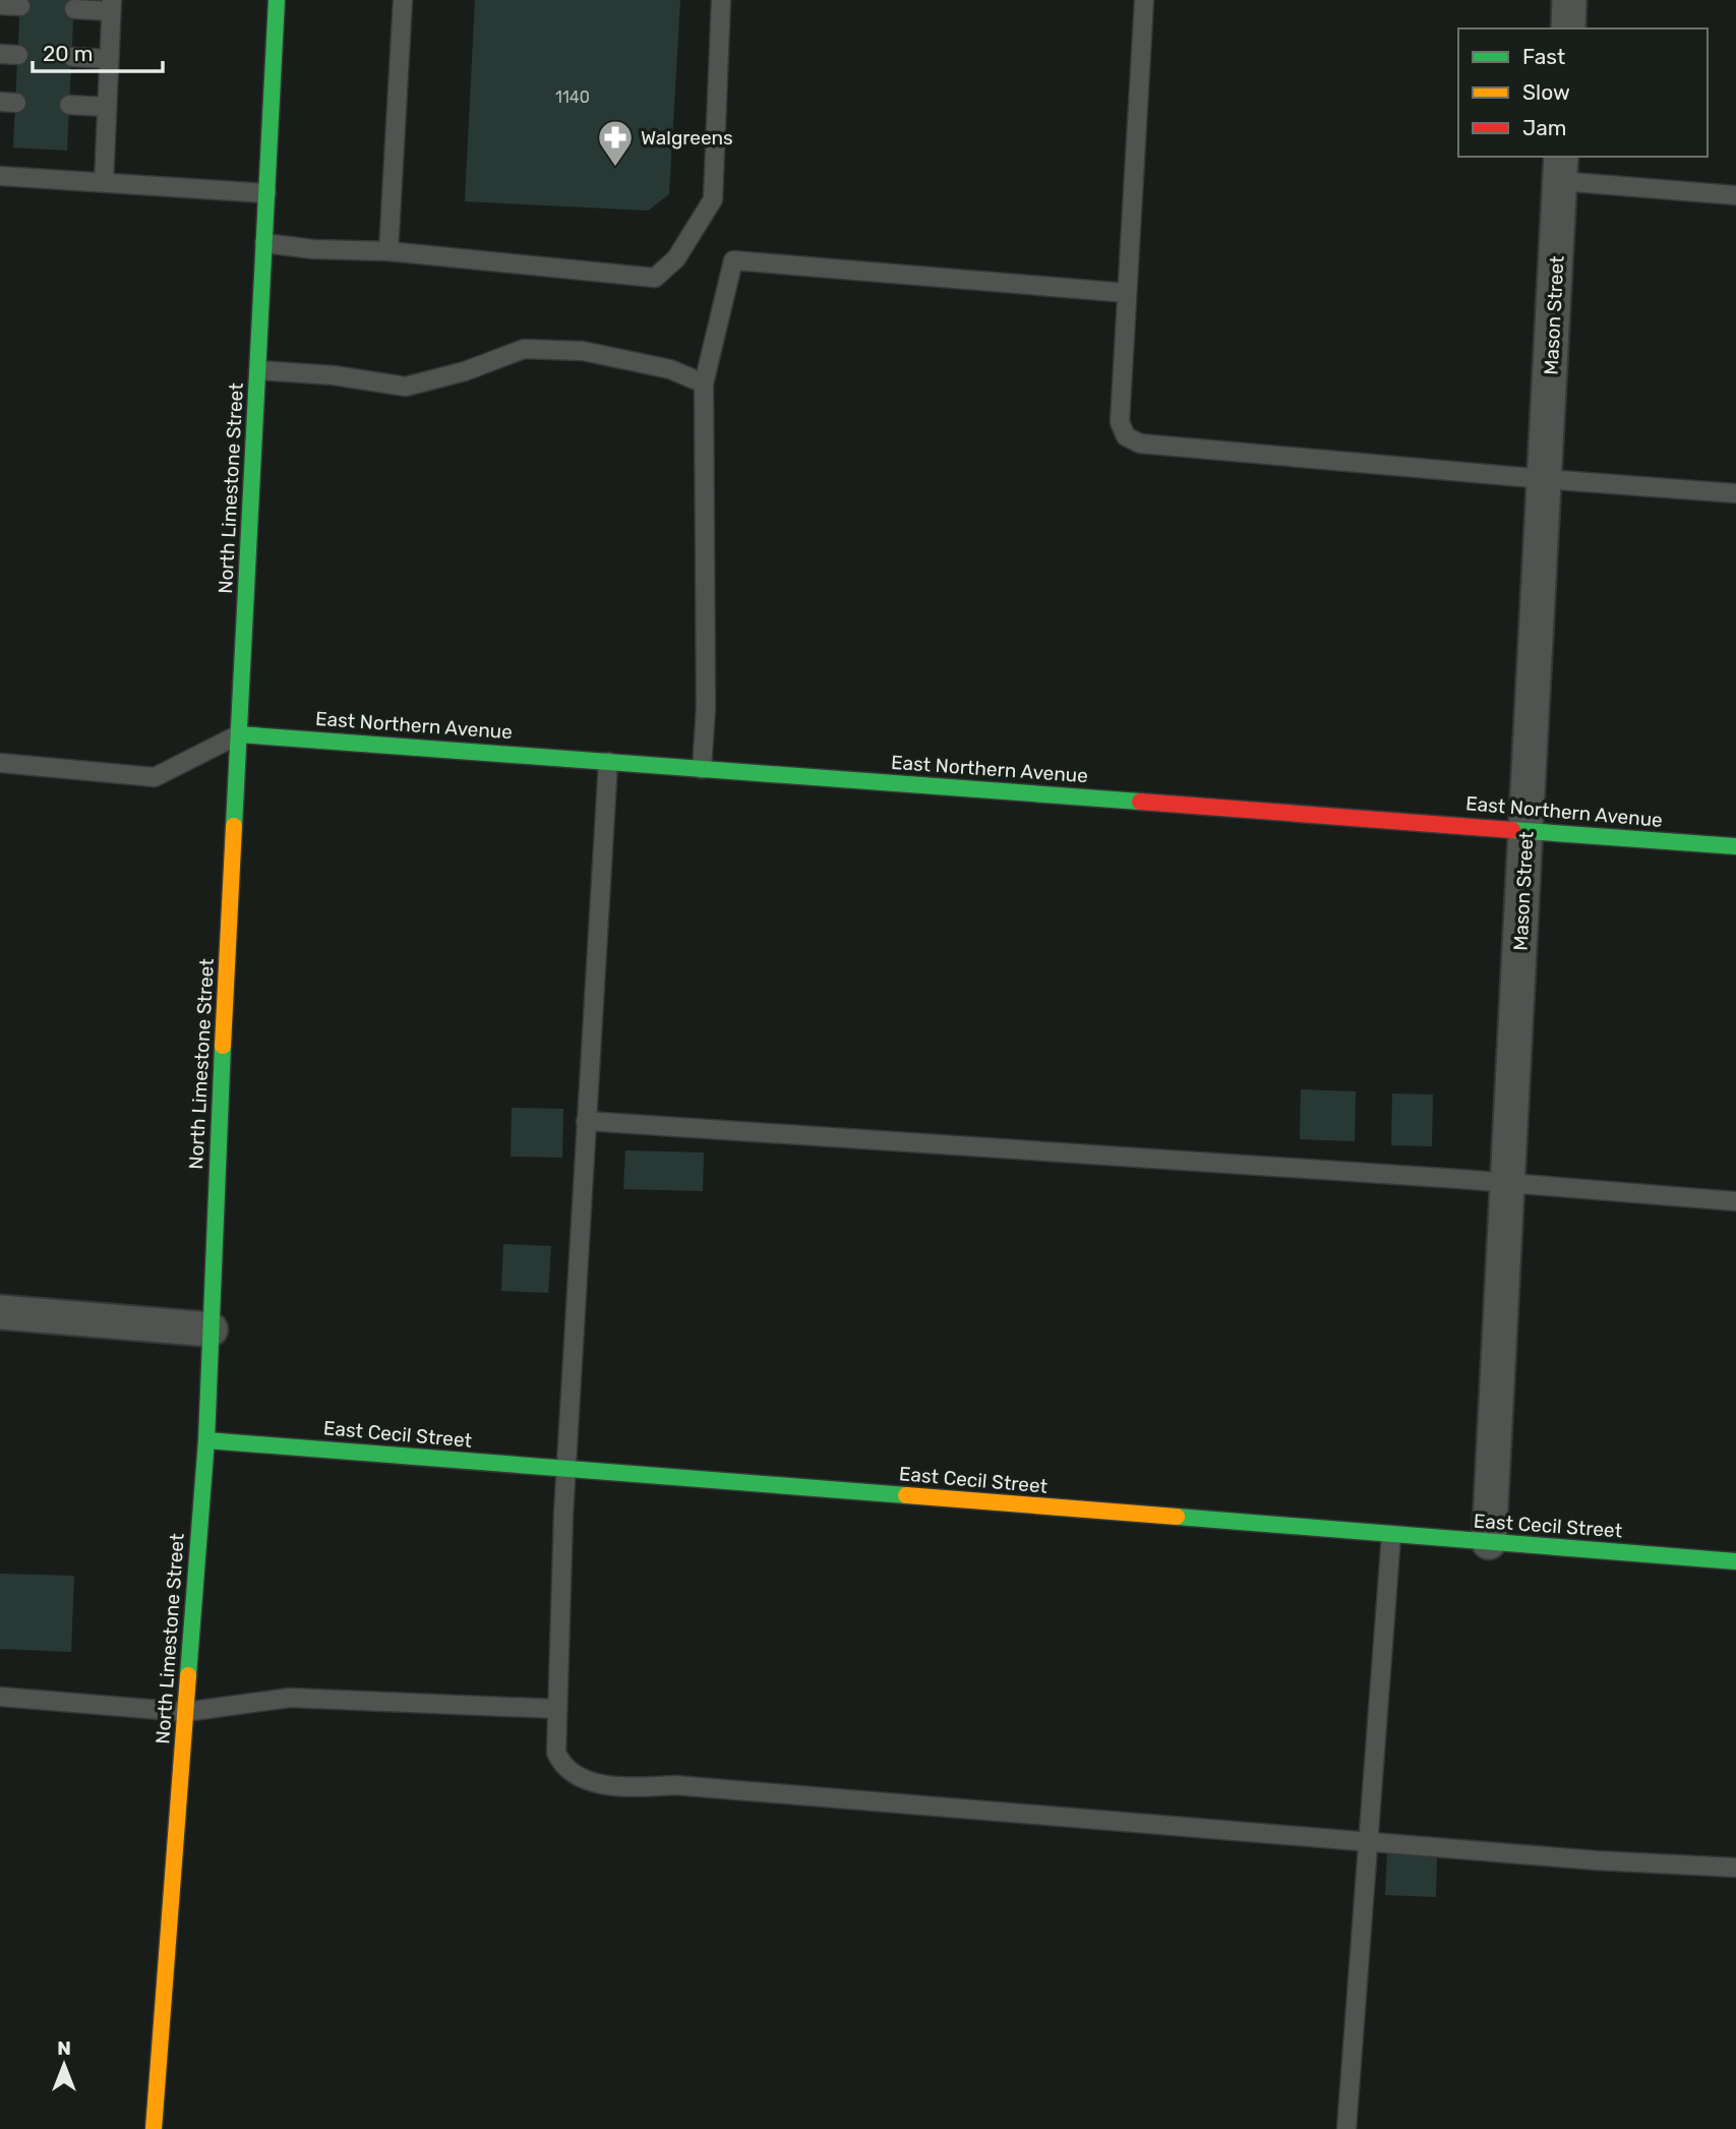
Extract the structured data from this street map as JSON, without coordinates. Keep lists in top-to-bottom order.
{
  "streets": {
    "street": [
      "Mason Street",
      "North Limestone Street",
      "East Northern Avenue",
      "East Cecil Street"
    ]
  },
  "crossings": [
    ["Mason Street", "East Northern Avenue"],
    ["Mason Street", "East Cecil Street"],
    ["North Limestone Street", "East Northern Avenue"],
    ["North Limestone Street", "East Cecil Street"]
  ],
  "places": {
    "pharmacy": ["Walgreens"]
  },
  "house_numbers": ["1140"],
  "legend": ["Fast", "Slow", "Jam"],
  "scale_bar": "20 m",
  "north": "top"
}
